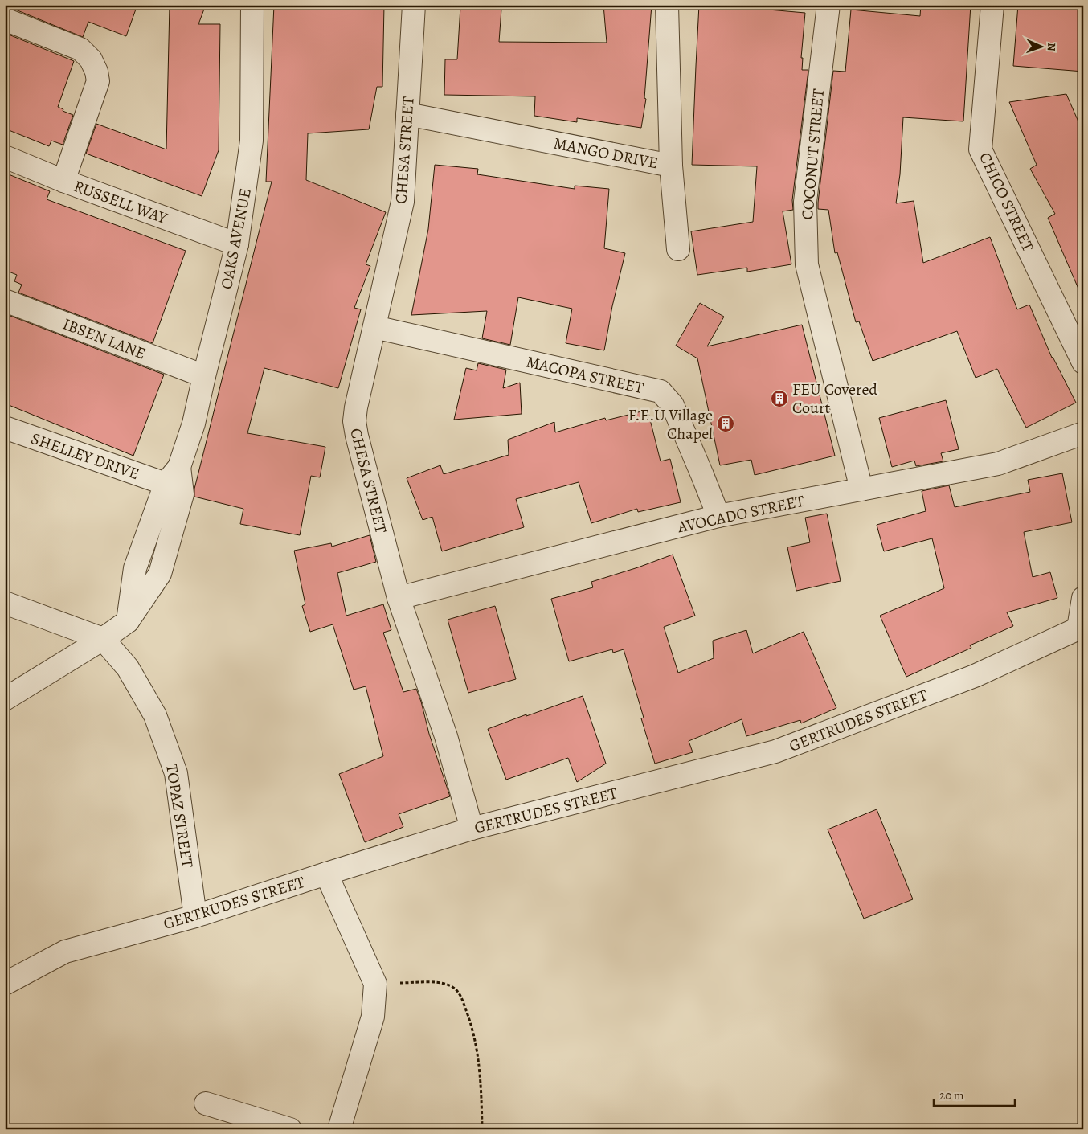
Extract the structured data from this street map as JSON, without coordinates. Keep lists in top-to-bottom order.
{
  "streets": {
    "street": [
      "CHESA STREET",
      "MANGO DRIVE",
      "COCONUT STREET",
      "RUSSELL WAY",
      "CHICO STREET",
      "OAKS AVENUE",
      "IBSEN LANE",
      "MACOPA STREET",
      "SHELLEY DRIVE",
      "AVOCADO STREET",
      "GERTRUDES STREET",
      "TOPAZ STREET"
    ]
  },
  "crossings": [
    ["CHESA STREET", "MANGO DRIVE"],
    ["CHESA STREET", "MACOPA STREET"],
    ["CHESA STREET", "AVOCADO STREET"],
    ["CHESA STREET", "GERTRUDES STREET"],
    ["COCONUT STREET", "AVOCADO STREET"],
    ["RUSSELL WAY", "OAKS AVENUE"],
    ["OAKS AVENUE", "IBSEN LANE"],
    ["OAKS AVENUE", "SHELLEY DRIVE"],
    ["OAKS AVENUE", "TOPAZ STREET"],
    ["MACOPA STREET", "AVOCADO STREET"],
    ["GERTRUDES STREET", "TOPAZ STREET"]
  ],
  "places": {
    "building": ["FEU Covered Court", "F.E.U Village Chapel"]
  },
  "scale_bar": "20 m",
  "north": "right"
}
